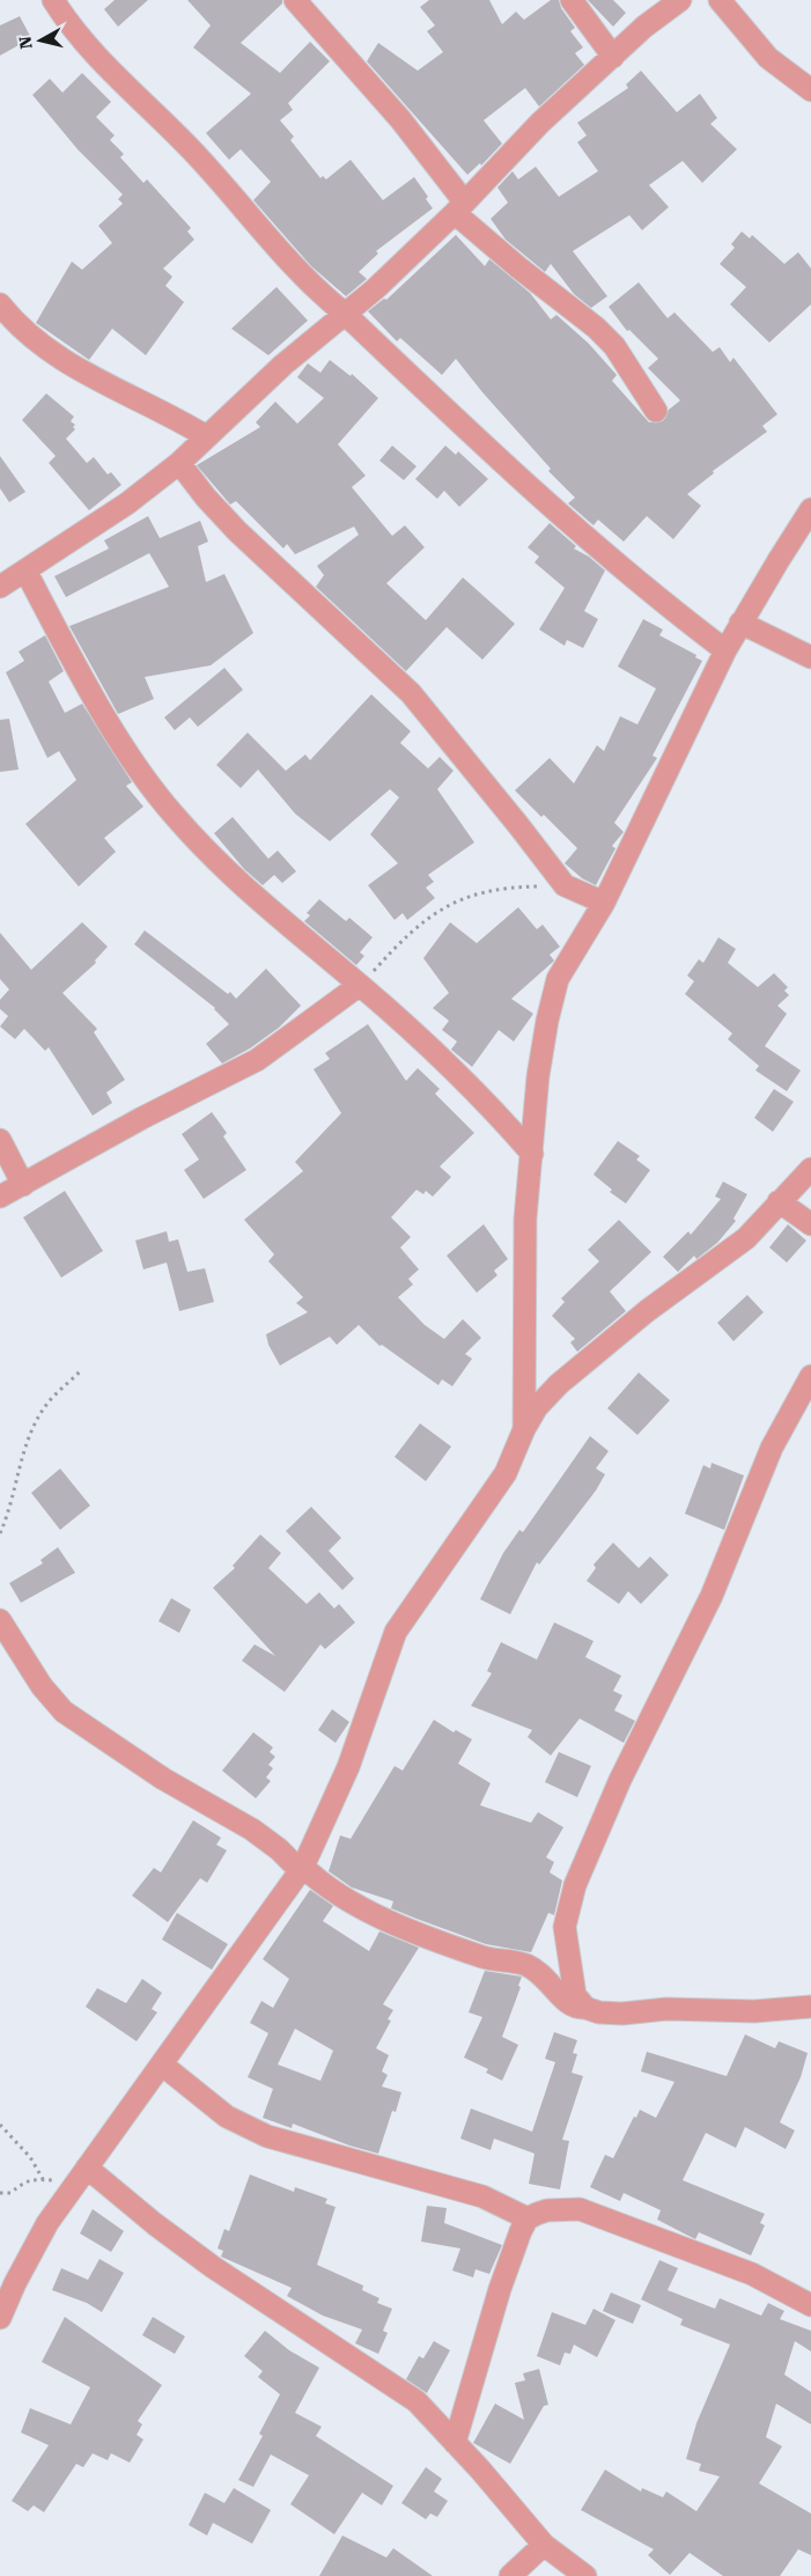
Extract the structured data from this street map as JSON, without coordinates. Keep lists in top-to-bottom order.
{
  "north": "left"
}
